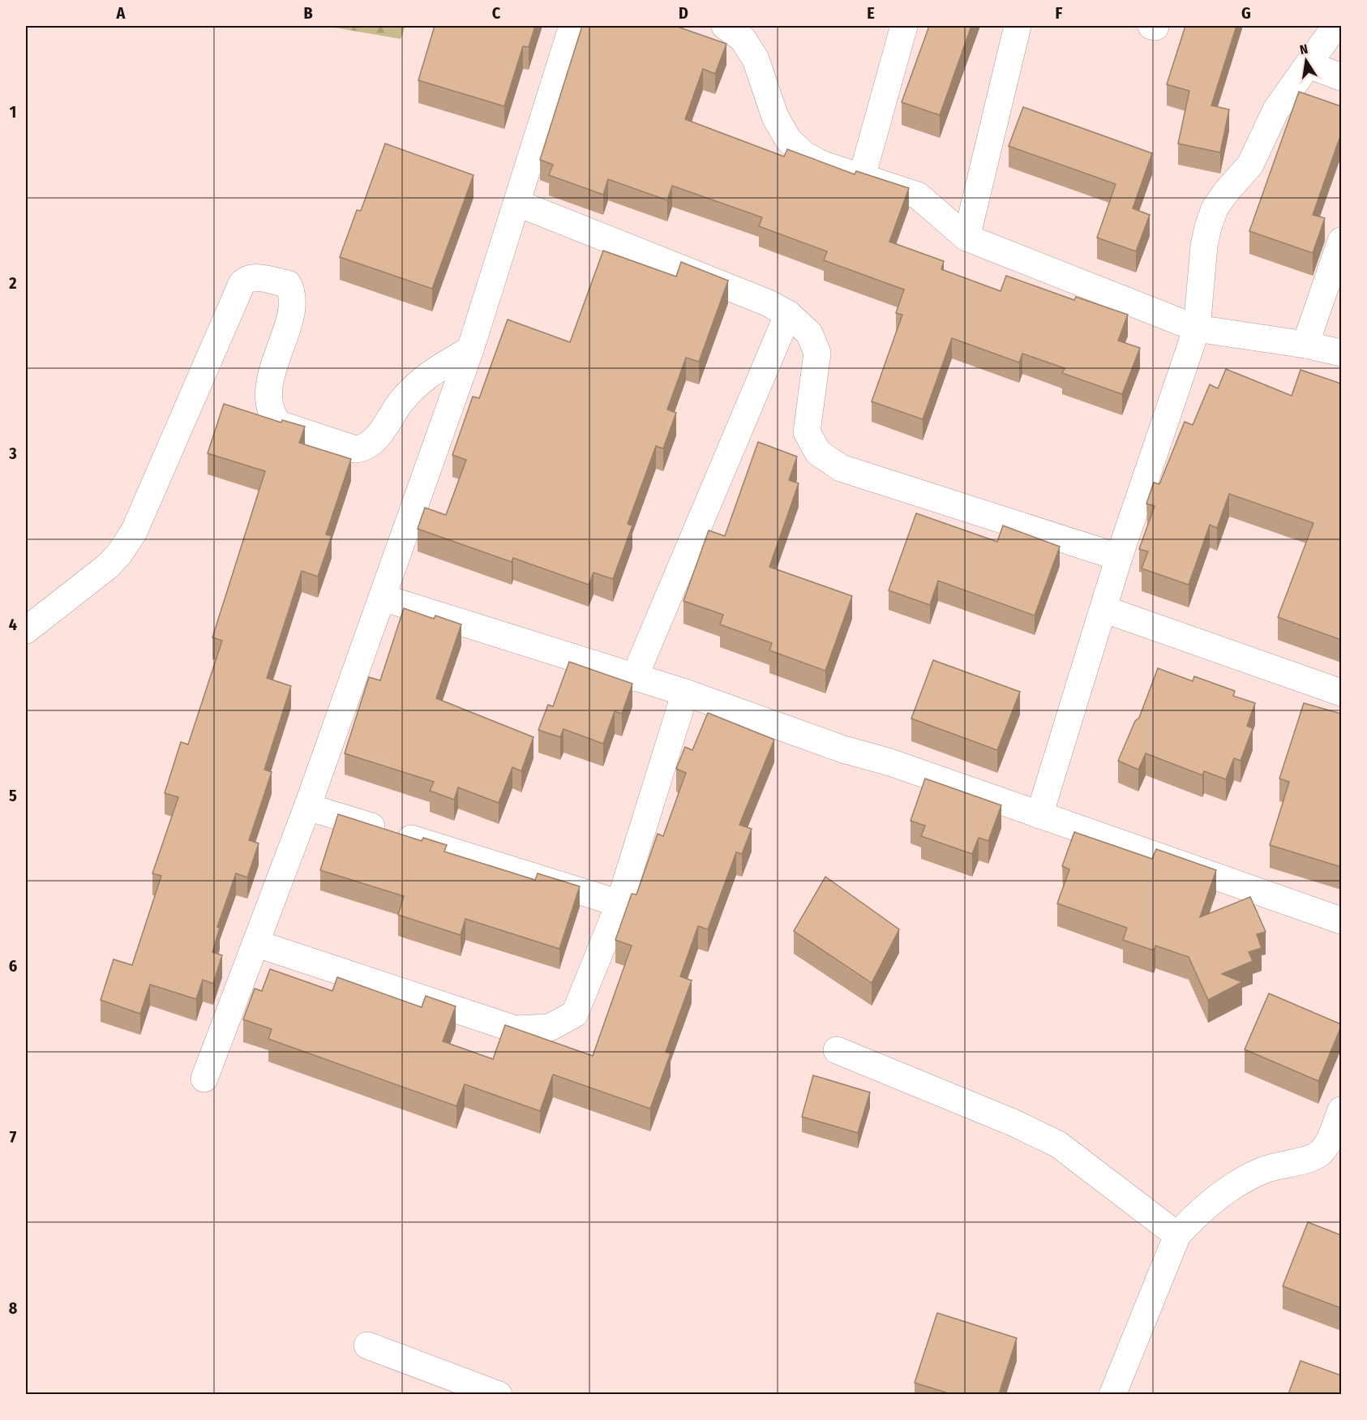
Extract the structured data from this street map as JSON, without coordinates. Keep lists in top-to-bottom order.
{
  "north": "top",
  "grid": {
    "columns": [
      "A",
      "B",
      "C",
      "D",
      "E",
      "F",
      "G"
    ],
    "rows": [
      "1",
      "2",
      "3",
      "4",
      "5",
      "6",
      "7",
      "8"
    ]
  }
}
